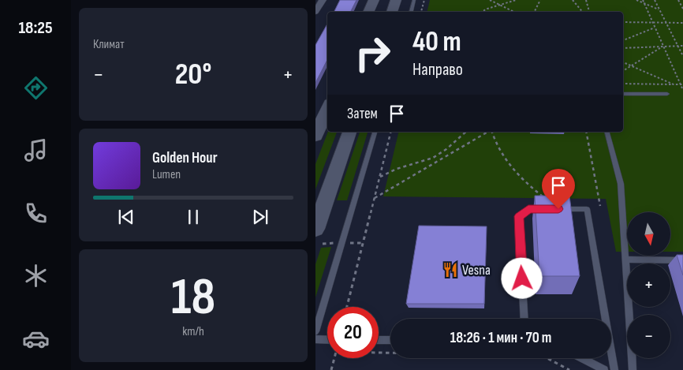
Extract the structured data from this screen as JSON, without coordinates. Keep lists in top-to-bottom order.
{
  "places": {
    "restaurant": ["Vesna"]
  },
  "north": "bottom",
  "page": {
    "tabs": "18:25",
    "tile": [
      "Климат",
      ["18", "km/h"]
    ],
    "turn": ["40 m", "Направо"],
    "heat": ["−", "20°", "+"],
    "then": "Затем",
    "song": ["Golden Hour", "Lumen"],
    "map_buttons": ["+", "−"],
    "limit": "20",
    "trip": "18:26 · 1 мин · 70 m"
  }
}
